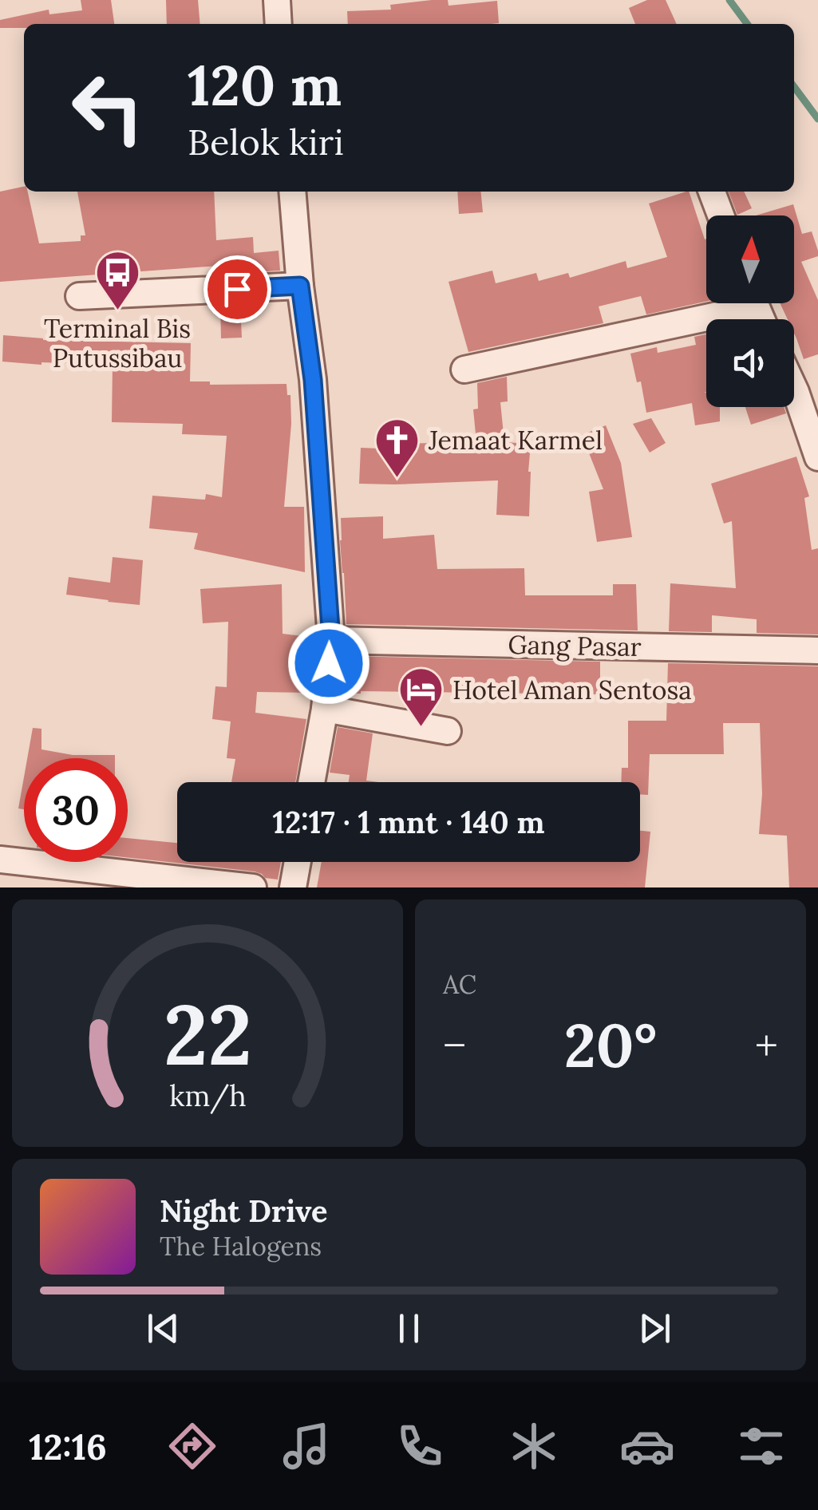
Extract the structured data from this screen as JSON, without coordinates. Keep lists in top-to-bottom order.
{
  "streets": {
    "street": ["Gang Pasar"]
  },
  "places": {
    "bus stop": ["Terminal Bis Putussibau"],
    "church": ["Jemaat Karmel"],
    "hotel": ["Hotel Aman Sentosa"]
  },
  "north": "top",
  "page": {
    "turn": ["120 m", "Belok kiri"],
    "limit": "30",
    "trip": "12:17 · 1 mnt · 140 m",
    "tile": "AC",
    "heat": ["−", "20°", "+"],
    "song": ["Night Drive", "The Halogens"],
    "tabs": "12:16",
    "gauge": ["22", "km/h"]
  }
}
